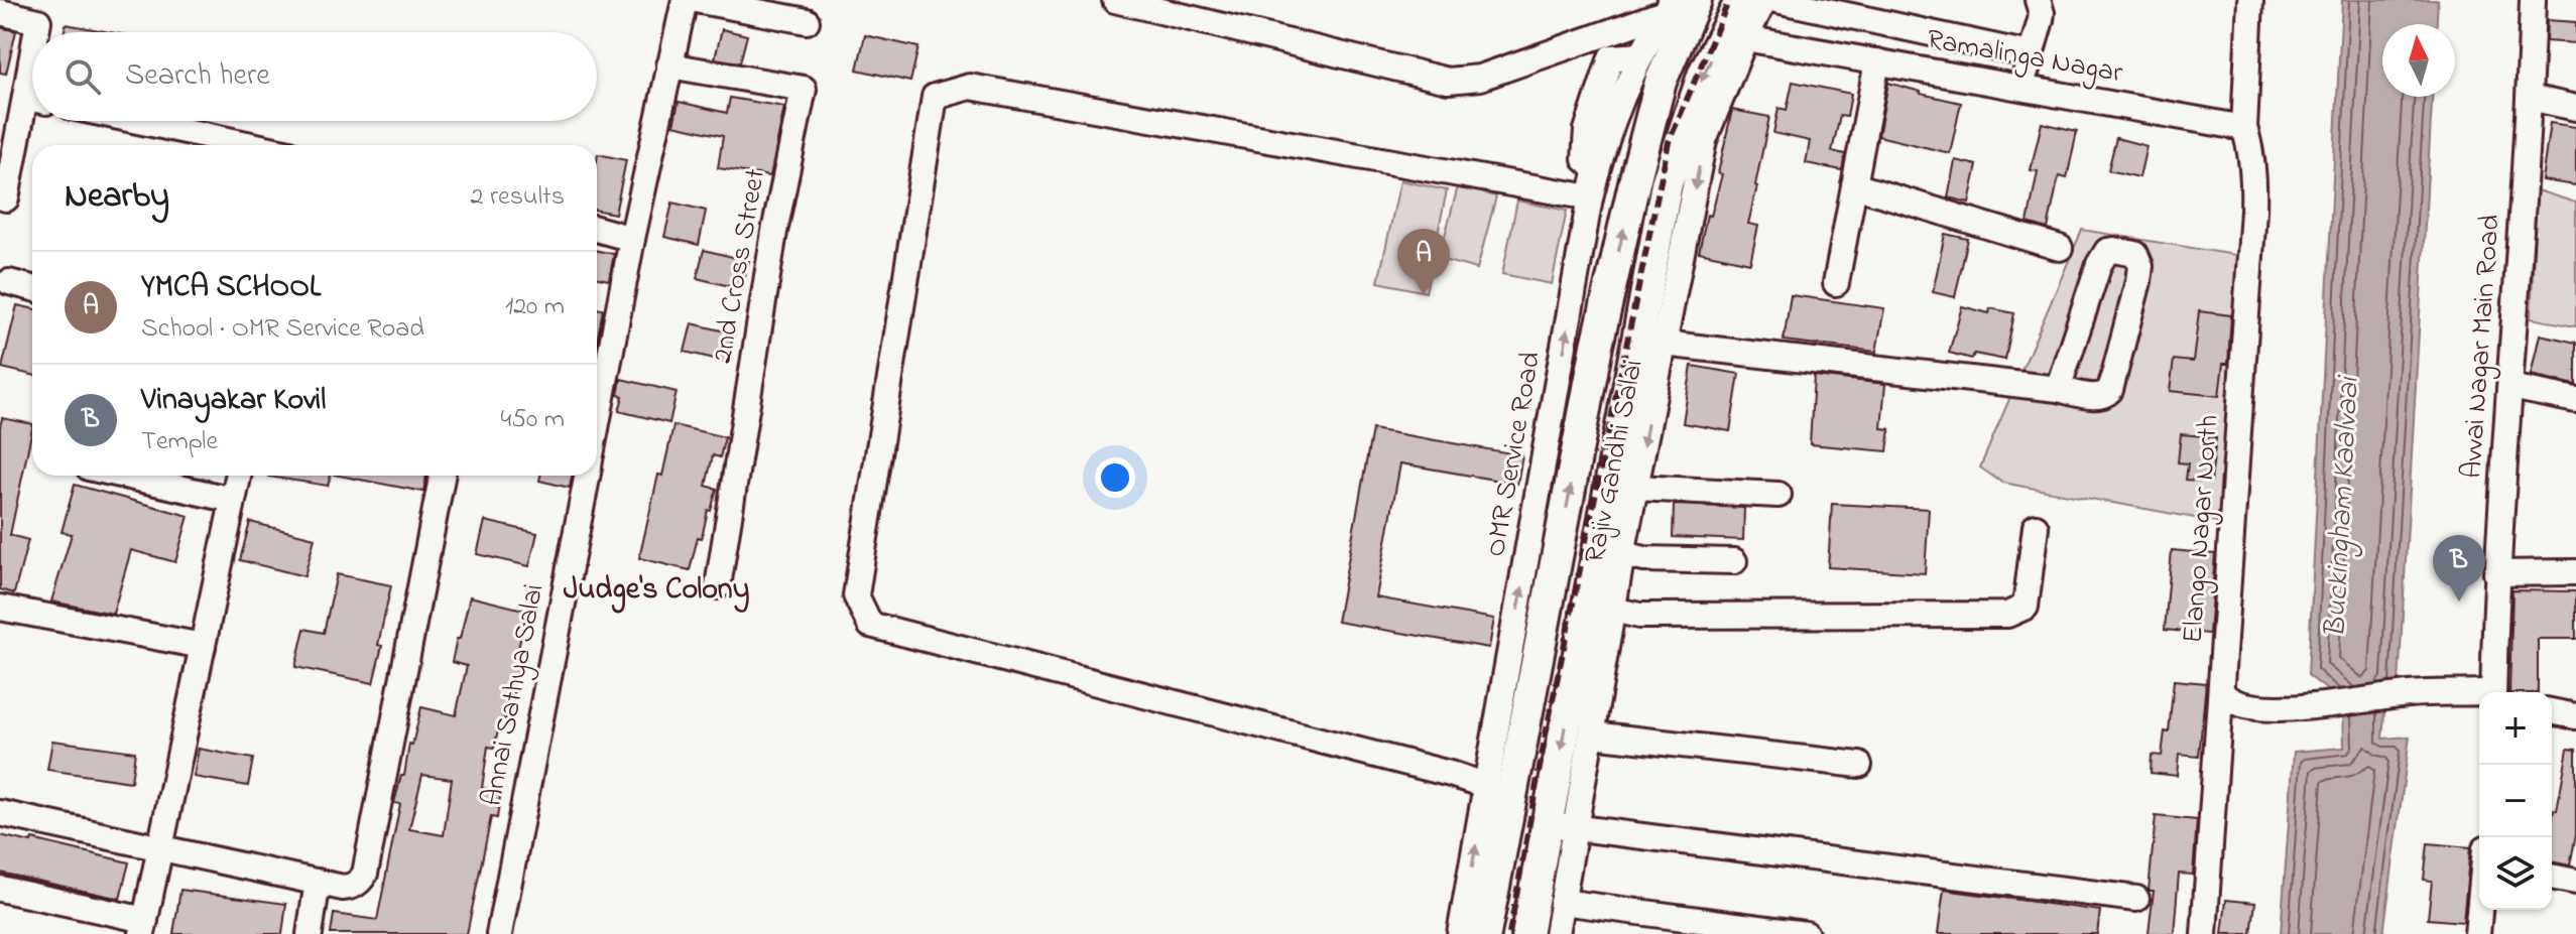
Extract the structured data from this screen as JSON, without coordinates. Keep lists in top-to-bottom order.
{
  "streets": {
    "main road": ["Rajiv Gandhi Salai"],
    "street": [
      "Ramalinga Nagar",
      "2nd Cross Street",
      "Avvai Nagar Main Road",
      "OMR Service Road",
      "Elango Nagar North",
      "Annai Sathya Salai"
    ]
  },
  "crossings": [
    ["Ramalinga Nagar", "Rajiv Gandhi Salai"],
    ["Ramalinga Nagar", "Elango Nagar North"],
    ["2nd Cross Street", "Annai Sathya Salai"]
  ],
  "districts": ["Judge's Colony"],
  "water": ["Buckingham Kaalvaai"],
  "north": "top",
  "page": {
    "search": "Search here",
    "heading": ["Nearby", "2 results"],
    "pins": ["A", "B"],
    "list": [
      {
        "mark": "A",
        "name": "YMCA SCHOOL",
        "note": "School · OMR Service Road",
        "value": "120 m"
      },
      {
        "mark": "B",
        "name": "Vinayakar Kovil",
        "note": "Temple",
        "value": "450 m"
      }
    ],
    "map_buttons": ["+", "−"]
  }
}
